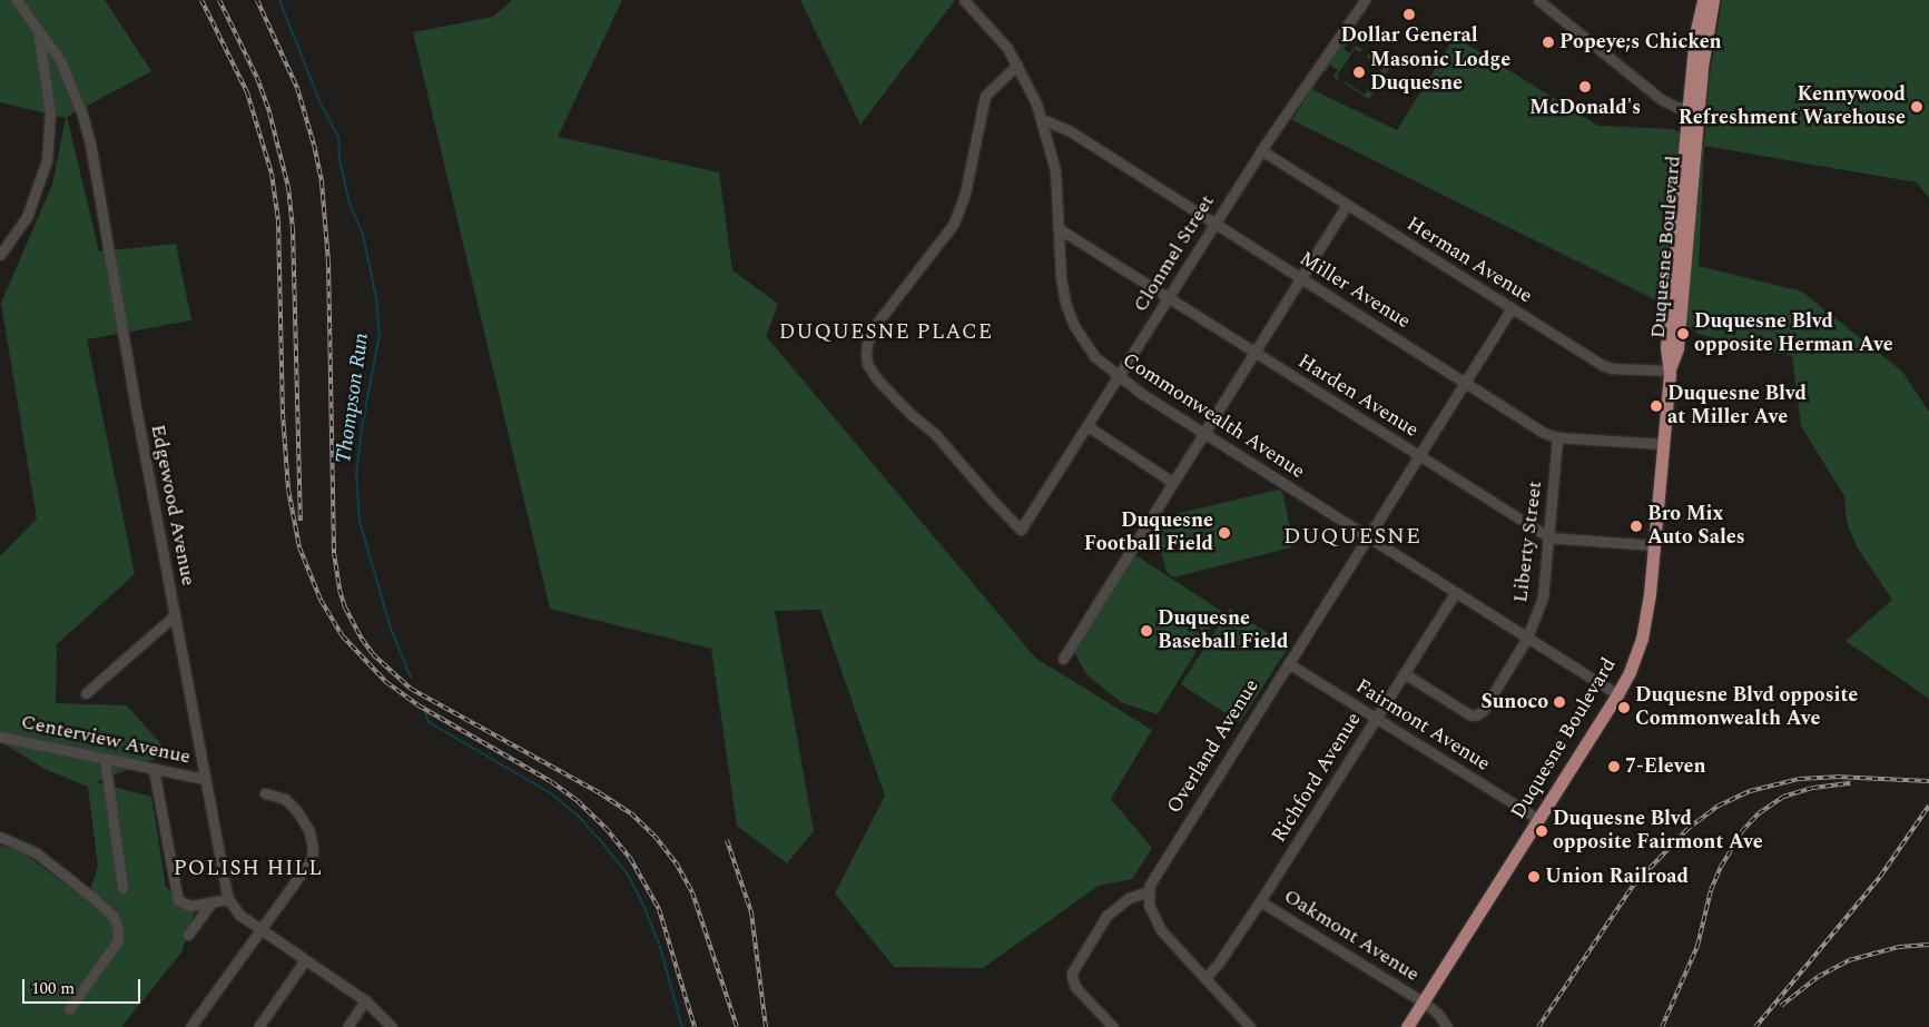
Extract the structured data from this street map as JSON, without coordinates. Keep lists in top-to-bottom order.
{
  "streets": {
    "main road": ["Duquesne Boulevard"],
    "street": [
      "Clonmel Street",
      "Herman Avenue",
      "Miller Avenue",
      "Harden Avenue",
      "Commonwealth Avenue",
      "Edgewood Avenue",
      "Liberty Street",
      "Fairmont Avenue",
      "Centerview Avenue",
      "Overland Avenue",
      "Richford Avenue",
      "Oakmont Avenue"
    ]
  },
  "crossings": [
    ["Duquesne Boulevard", "Herman Avenue"],
    ["Duquesne Boulevard", "Miller Avenue"],
    ["Duquesne Boulevard", "Harden Avenue"],
    ["Duquesne Boulevard", "Commonwealth Avenue"],
    ["Duquesne Boulevard", "Fairmont Avenue"],
    ["Duquesne Boulevard", "Oakmont Avenue"],
    ["Clonmel Street", "Herman Avenue"],
    ["Clonmel Street", "Miller Avenue"],
    ["Clonmel Street", "Harden Avenue"],
    ["Clonmel Street", "Commonwealth Avenue"],
    ["Herman Avenue", "Overland Avenue"],
    ["Miller Avenue", "Commonwealth Avenue"],
    ["Miller Avenue", "Liberty Street"],
    ["Miller Avenue", "Overland Avenue"],
    ["Harden Avenue", "Commonwealth Avenue"],
    ["Harden Avenue", "Liberty Street"],
    ["Harden Avenue", "Overland Avenue"],
    ["Commonwealth Avenue", "Liberty Street"],
    ["Commonwealth Avenue", "Overland Avenue"],
    ["Commonwealth Avenue", "Richford Avenue"],
    ["Edgewood Avenue", "Centerview Avenue"],
    ["Liberty Street", "Richford Avenue"],
    ["Fairmont Avenue", "Overland Avenue"],
    ["Fairmont Avenue", "Richford Avenue"],
    ["Richford Avenue", "Oakmont Avenue"]
  ],
  "districts": ["DUQUESNE PLACE", "DUQUESNE", "POLISH HILL"],
  "water": ["Thompson Run"],
  "places": [
    "Dollar General",
    "Popeye;s Chicken",
    "Masonic Lodge Duquesne",
    "McDonald's",
    "Kennywood Refreshment Warehouse",
    "Duquesne Blvd opposite Herman Ave",
    "Duquesne Blvd at Miller Ave",
    "Bro Mix Auto Sales",
    "Duquesne Football Field",
    "Duquesne Baseball Field",
    "Sunoco",
    "Duquesne Blvd opposite Commonwealth Ave",
    "7-Eleven",
    "Duquesne Blvd opposite Fairmont Ave",
    "Union Railroad"
  ],
  "scale_bar": "100 m"
}
